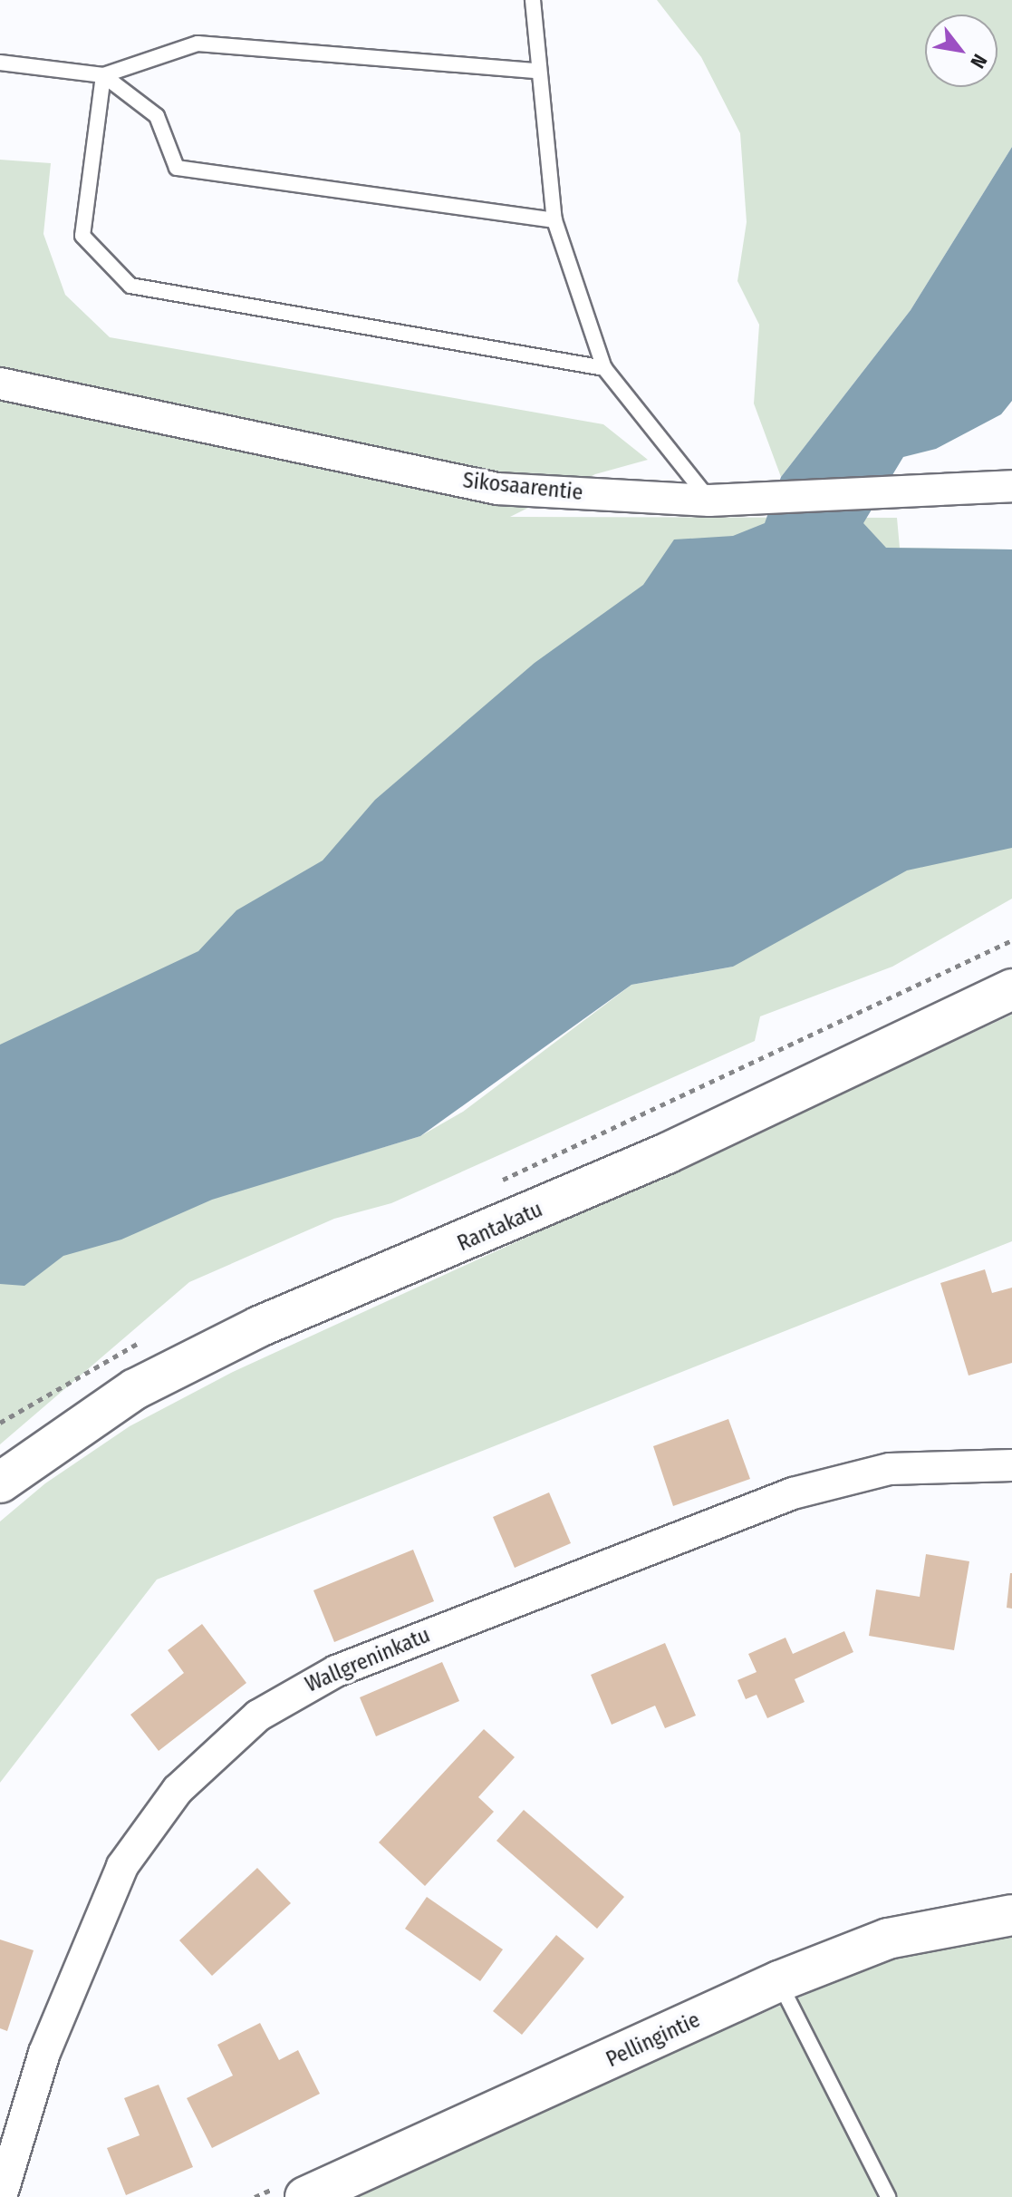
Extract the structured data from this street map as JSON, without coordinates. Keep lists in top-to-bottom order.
{
  "streets": {
    "street": [
      "Sikosaarentie",
      "Rantakatu",
      "Wallgreninkatu",
      "Pellingintie"
    ]
  },
  "north": "bottom right"
}
